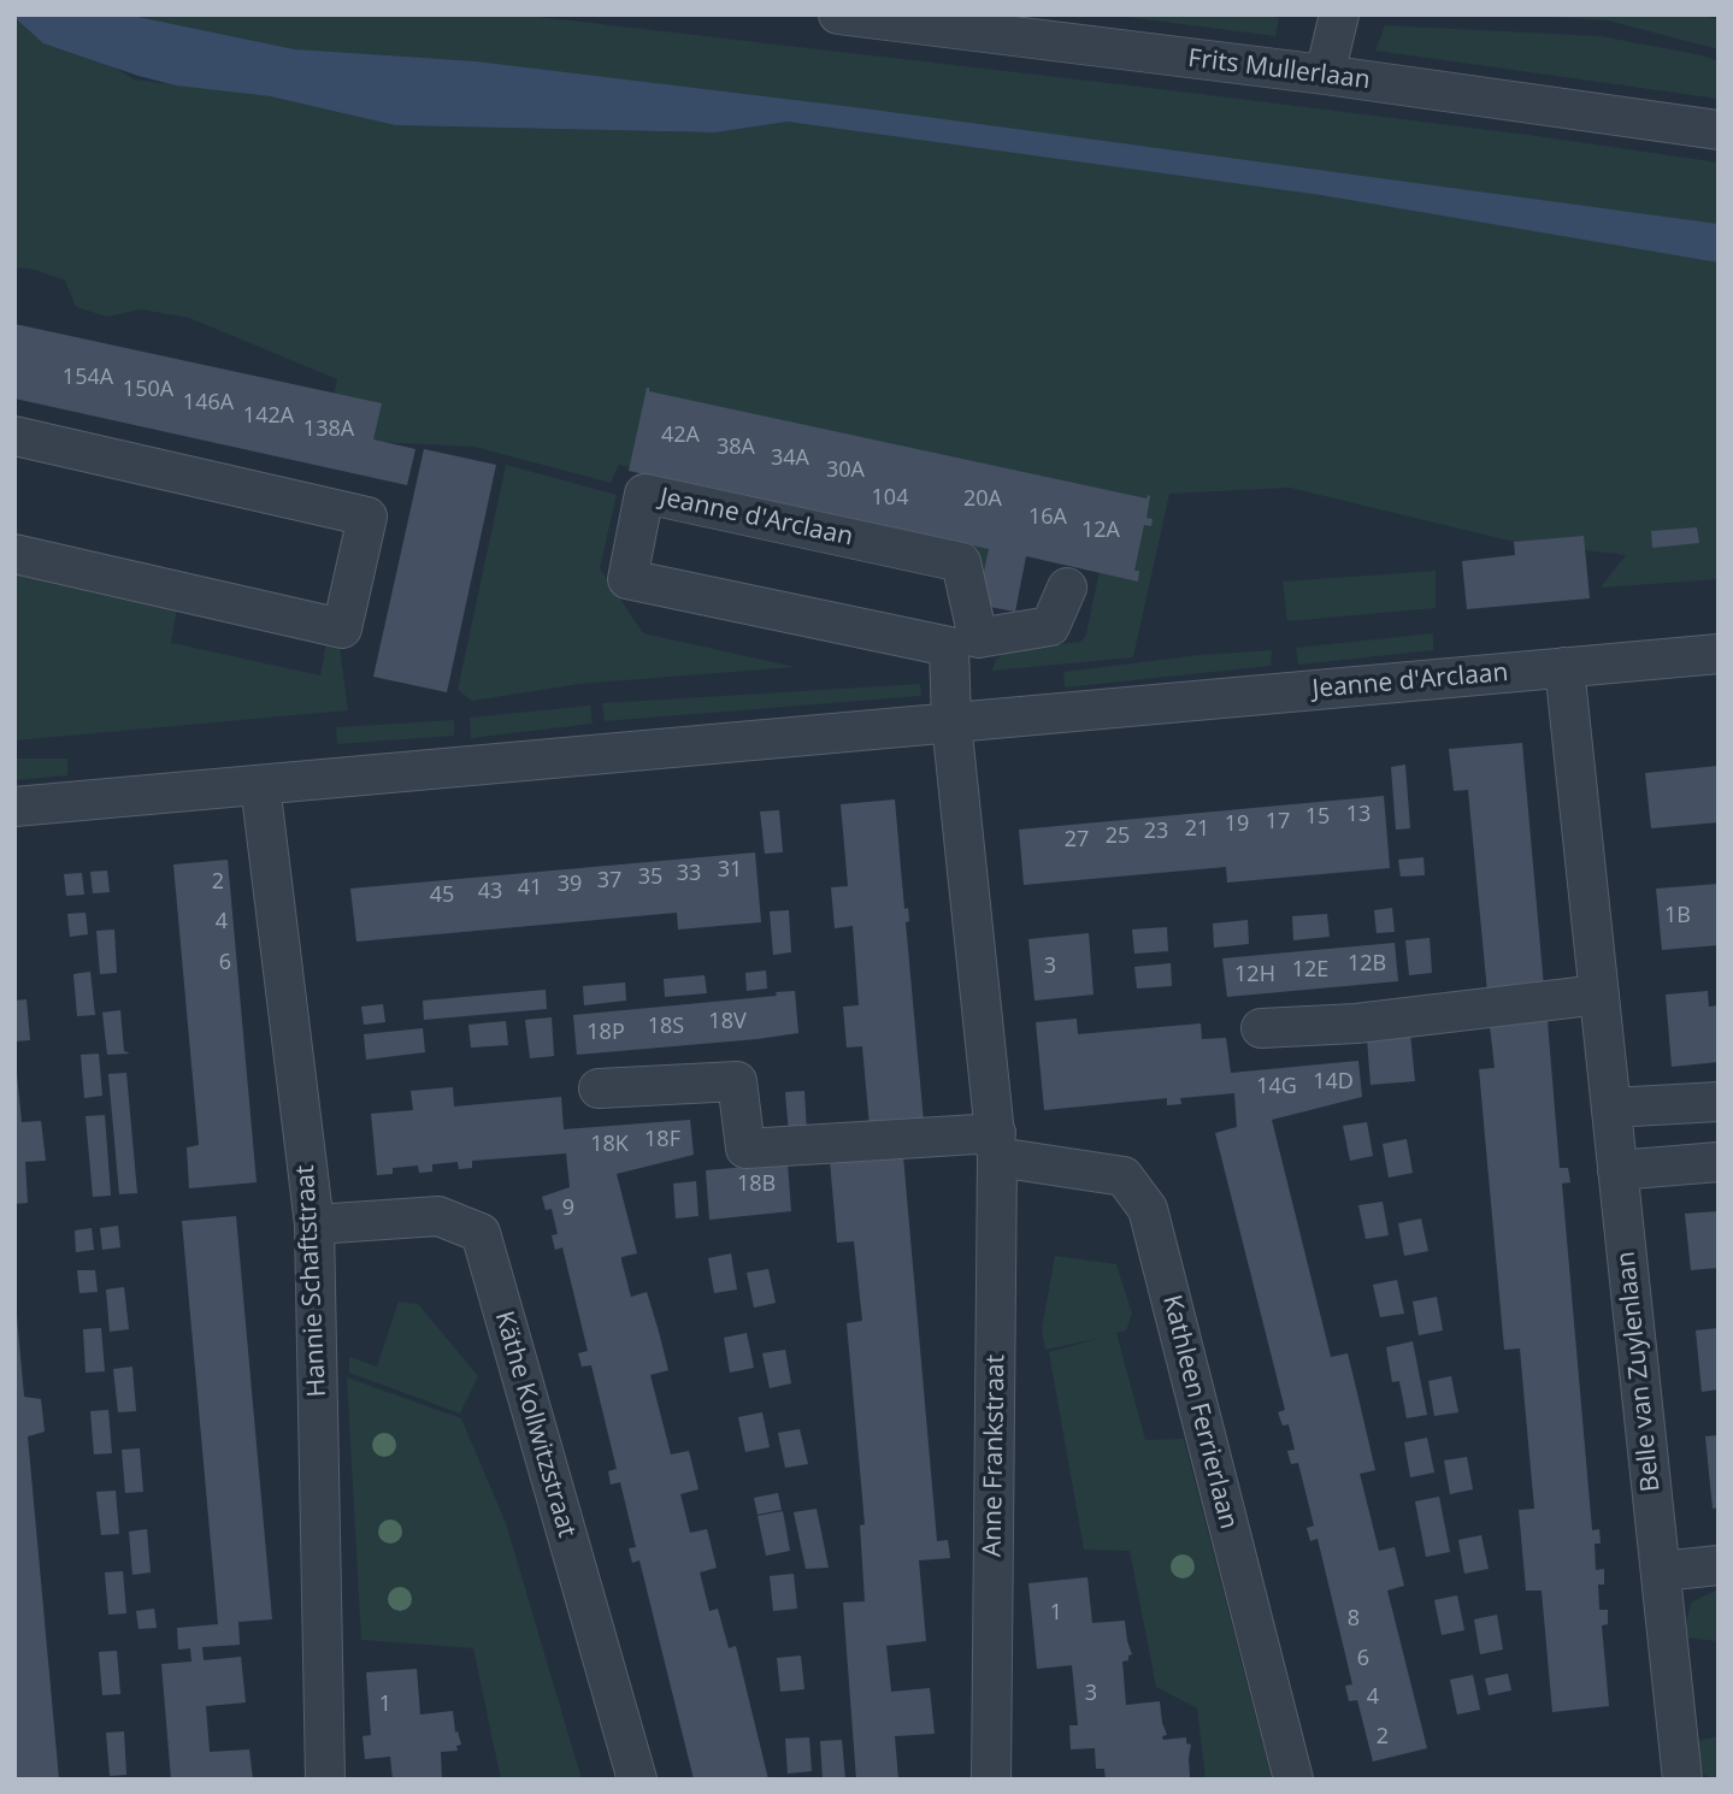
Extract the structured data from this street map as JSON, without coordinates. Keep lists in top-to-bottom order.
{
  "streets": {
    "street": [
      "Frits Mullerlaan",
      "Jeanne d'Arclaan",
      "Hannie Schaftstraat",
      "Belle van Zuylenlaan",
      "Kathleen Ferrierlaan",
      "Käthe Kollwitzstraat",
      "Anne Frankstraat"
    ]
  },
  "crossings": [
    ["Jeanne d'Arclaan", "Hannie Schaftstraat"],
    ["Jeanne d'Arclaan", "Belle van Zuylenlaan"],
    ["Jeanne d'Arclaan", "Anne Frankstraat"],
    ["Hannie Schaftstraat", "Käthe Kollwitzstraat"],
    ["Kathleen Ferrierlaan", "Anne Frankstraat"]
  ],
  "house_numbers": [
    "154A",
    "150A",
    "146A",
    "142A",
    "138A",
    "42A",
    "38A",
    "34A",
    "30A",
    "104",
    "20A",
    "16A",
    "12A",
    "13",
    "15",
    "17",
    "19",
    "21",
    "23",
    "25",
    "27",
    "31",
    "33",
    "35",
    "37",
    "2",
    "39",
    "41",
    "43",
    "45",
    "1B",
    "4",
    "6",
    "12B",
    "3",
    "12E",
    "12H",
    "18V",
    "18S",
    "18P",
    "14D",
    "14G",
    "18F",
    "18K",
    "18B",
    "9",
    "1",
    "8",
    "6",
    "3",
    "4",
    "1",
    "2"
  ]
}
